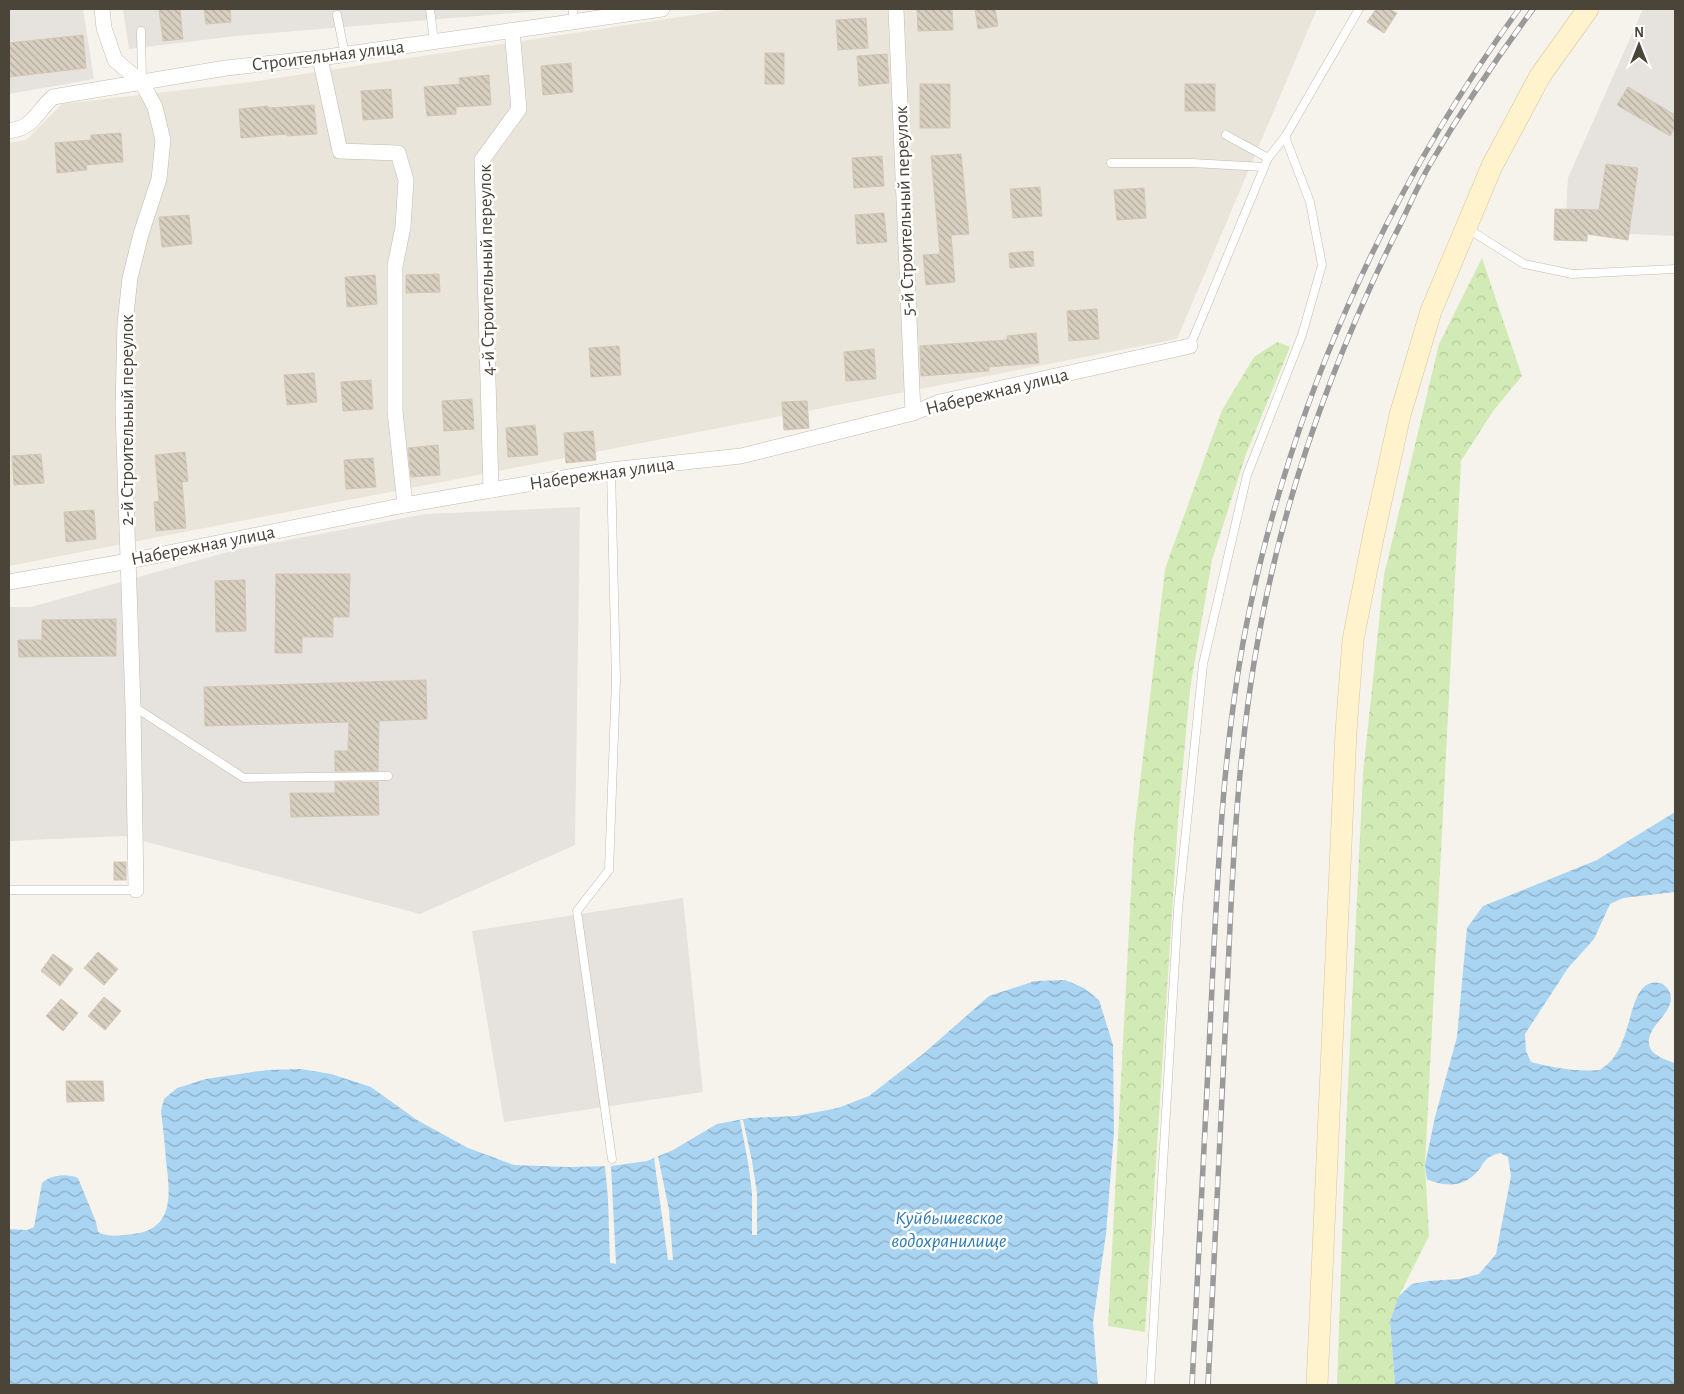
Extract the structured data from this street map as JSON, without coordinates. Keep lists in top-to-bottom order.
{
  "streets": {
    "street": [
      "Строительная улица",
      "5-й Строительный переулок",
      "4-й Строительный переулок",
      "Набережная улица",
      "2-й Строительный переулок"
    ]
  },
  "crossings": [
    ["Строительная улица", "4-й Строительный переулок"],
    ["Строительная улица", "2-й Строительный переулок"],
    ["5-й Строительный переулок", "Набережная улица"],
    ["4-й Строительный переулок", "Набережная улица"],
    ["Набережная улица", "2-й Строительный переулок"]
  ],
  "water": ["Куйбышевское водохранилище"],
  "north": "top"
}
